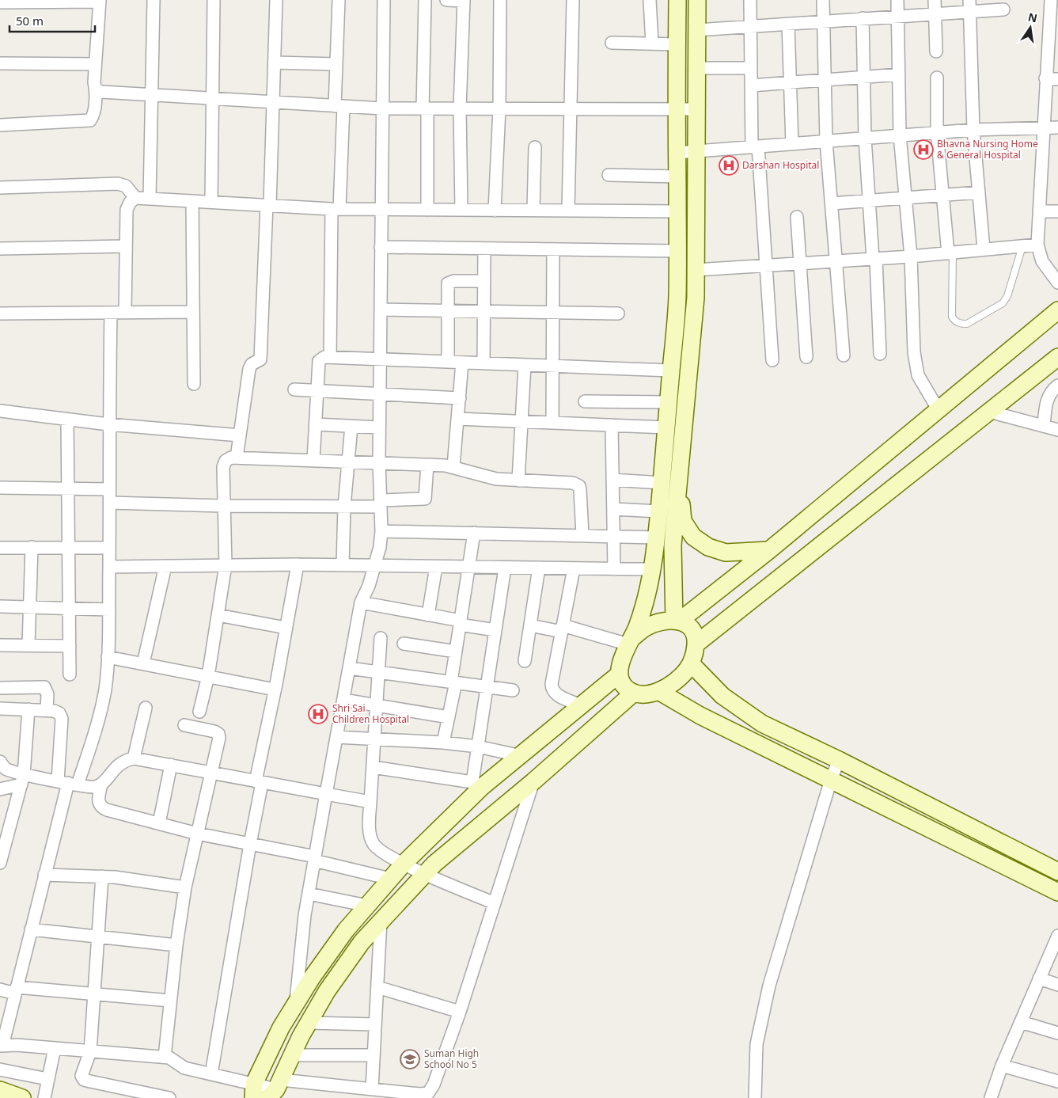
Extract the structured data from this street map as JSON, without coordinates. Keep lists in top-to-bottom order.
{
  "places": {
    "hospital": ["Bhavna Nursing Home & General Hospital", "Darshan Hospital", "Shri Sai Children Hospital"],
    "school or university": ["Suman High School No 5"]
  },
  "scale_bar": "50 m",
  "north": "top"
}
